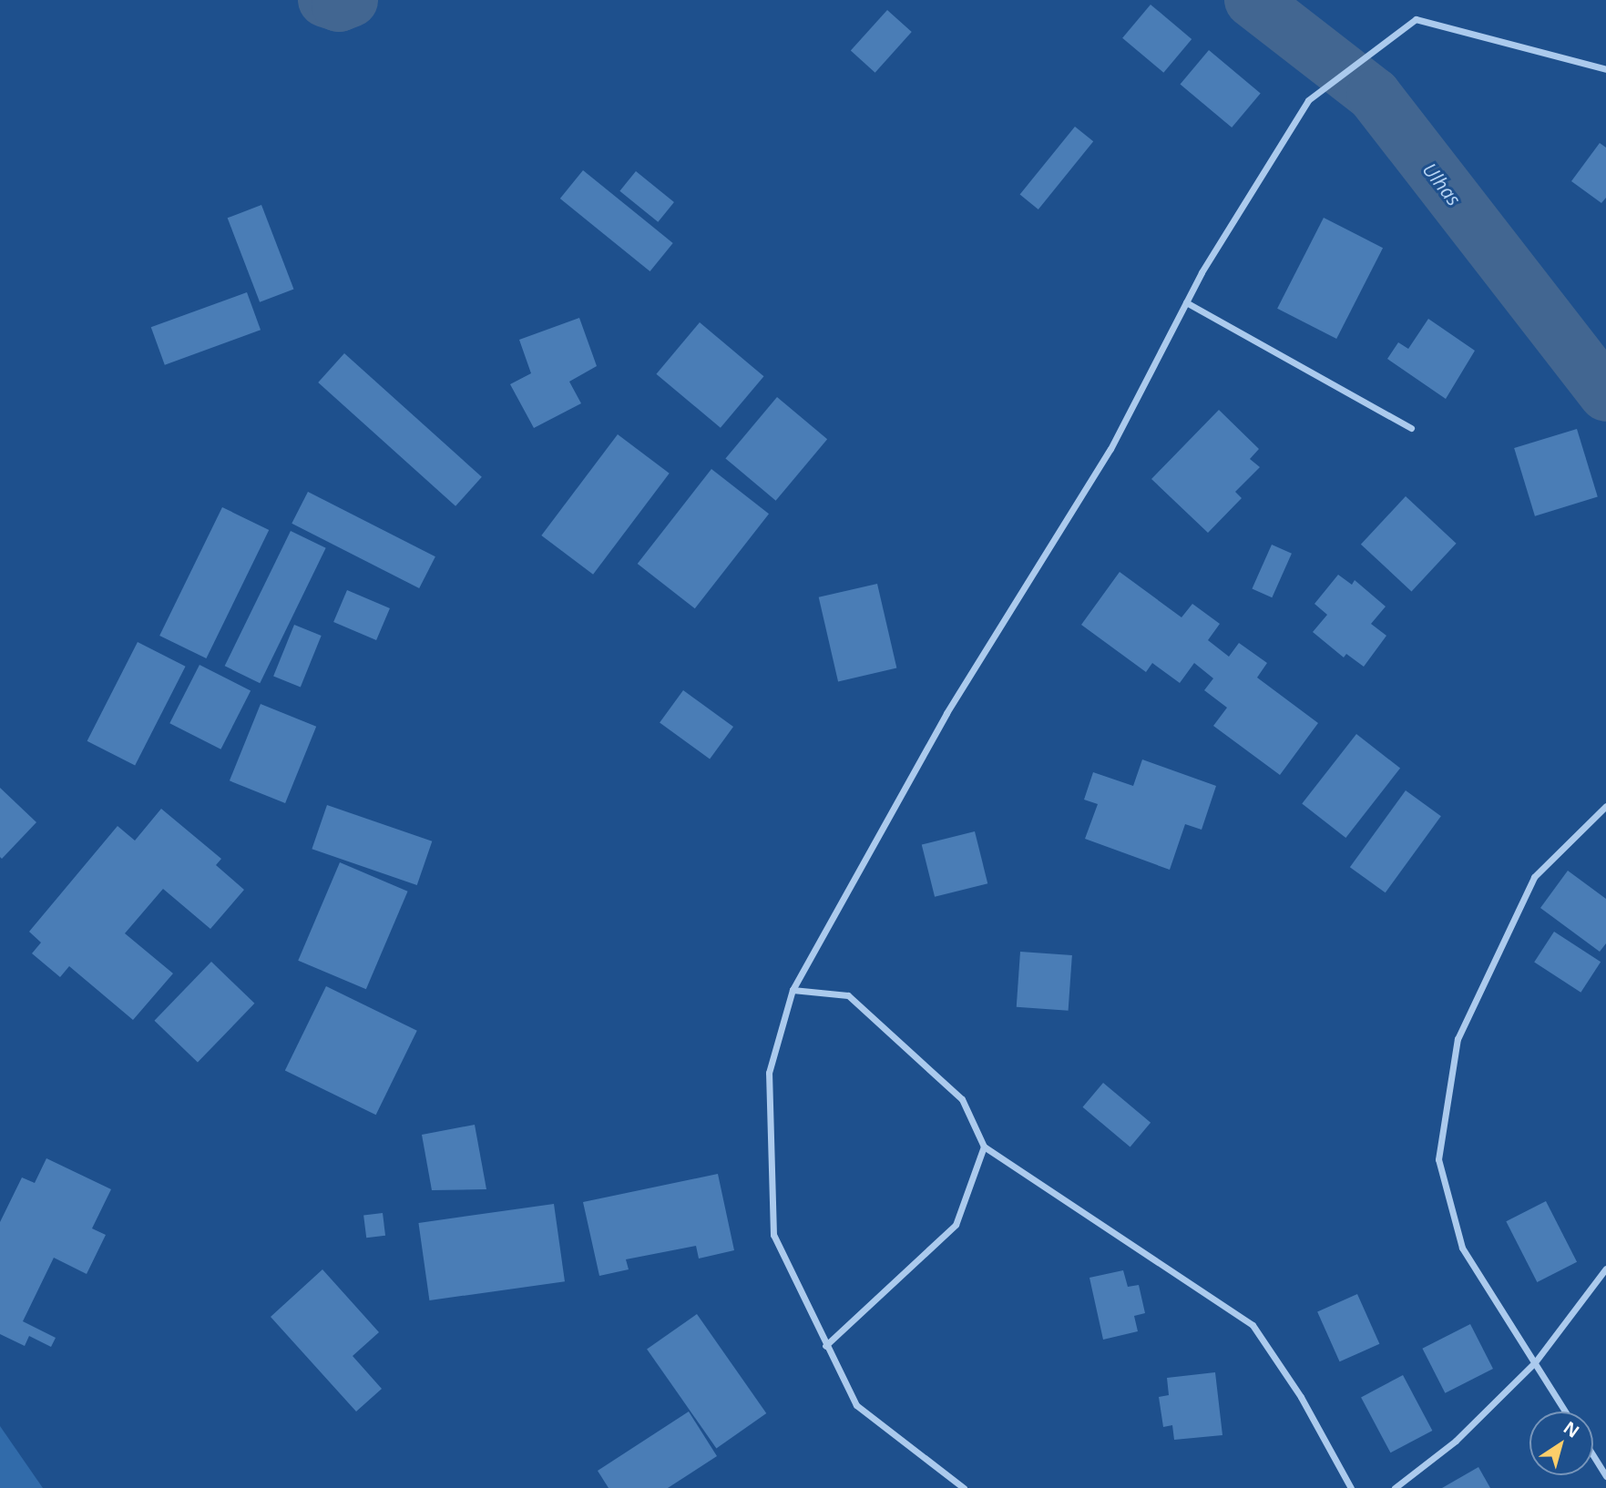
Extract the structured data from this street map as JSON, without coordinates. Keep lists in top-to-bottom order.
{
  "water": ["Ulhas"],
  "north": "top right"
}
